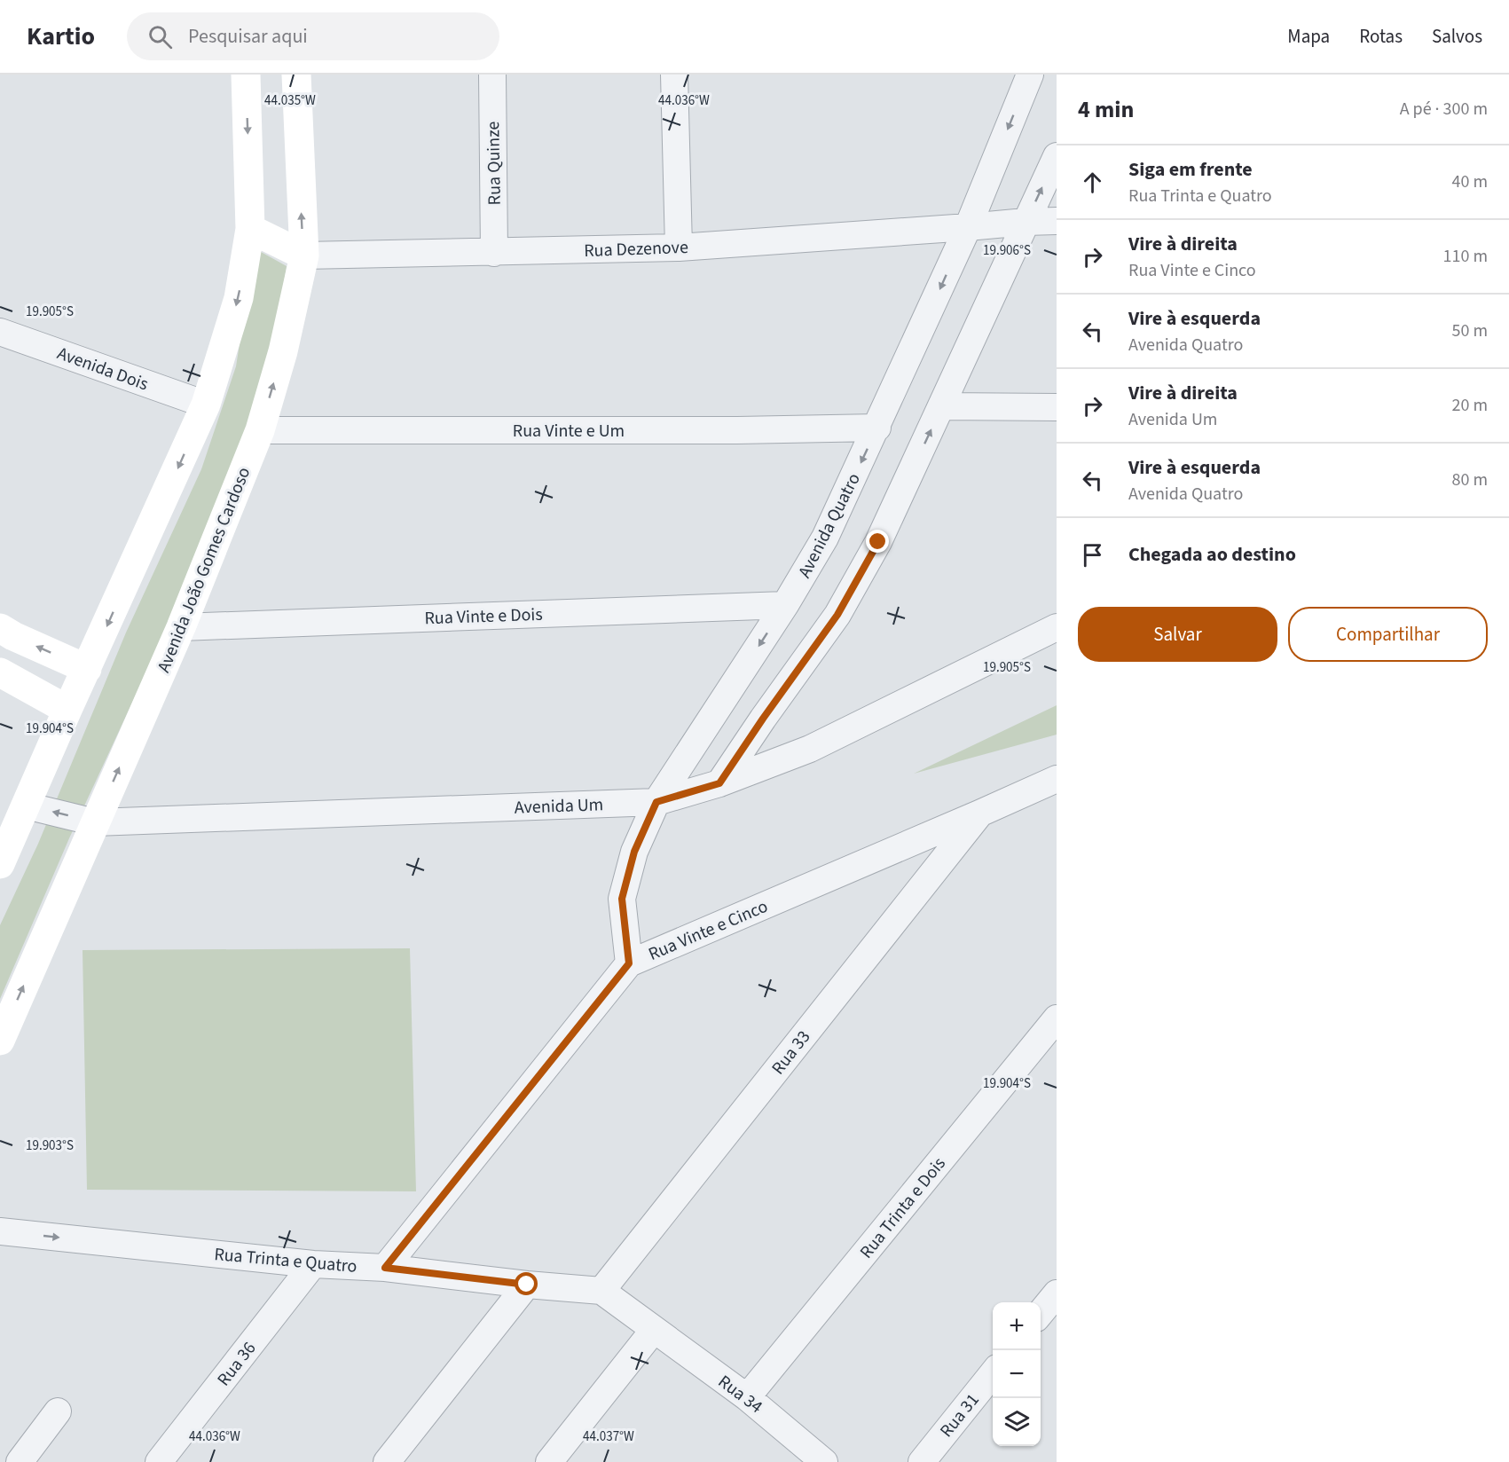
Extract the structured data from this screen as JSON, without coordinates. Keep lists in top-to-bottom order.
{
  "streets": {
    "main road": ["Avenida João Gomes Cardoso"],
    "street": [
      "Rua Quinze",
      "Rua Dezenove",
      "Avenida Dois",
      "Rua Vinte e Um",
      "Avenida Quatro",
      "Rua Vinte e Dois",
      "Avenida Um",
      "Rua Vinte e Cinco",
      "Rua 33",
      "Rua Trinta e Dois",
      "Rua Trinta e Quatro",
      "Rua 36",
      "Rua 34",
      "Rua 31"
    ]
  },
  "crossings": [
    ["Rua Quinze", "Rua Dezenove"],
    ["Rua Dezenove", "Avenida Quatro"],
    ["Rua Dezenove", "Avenida João Gomes Cardoso"],
    ["Rua Vinte e Um", "Avenida Quatro"],
    ["Rua Vinte e Um", "Avenida João Gomes Cardoso"],
    ["Avenida Quatro", "Rua Vinte e Dois"],
    ["Avenida Quatro", "Avenida Um"],
    ["Avenida Quatro", "Rua Vinte e Cinco"],
    ["Avenida João Gomes Cardoso", "Rua Vinte e Dois"],
    ["Avenida João Gomes Cardoso", "Avenida Um"],
    ["Rua Vinte e Cinco", "Rua 33"],
    ["Rua Vinte e Cinco", "Rua Trinta e Quatro"],
    ["Rua 33", "Rua Trinta e Quatro"],
    ["Rua Trinta e Dois", "Rua 34"],
    ["Rua Trinta e Quatro", "Rua 36"]
  ],
  "one_way": ["Rua Trinta e Quatro"],
  "page": {
    "header": "Kartio",
    "search": "Pesquisar aqui",
    "nav": ["Mapa", "Rotas", "Salvos"],
    "heading": ["4 min", "A pé · 300 m"],
    "list": [
      ["Siga em frente", "Rua Trinta e Quatro", "40 m"],
      ["Vire à direita", "Rua Vinte e Cinco", "110 m"],
      ["Vire à esquerda", "Avenida Quatro", "50 m"],
      ["Vire à direita", "Avenida Um", "20 m"],
      ["Vire à esquerda", "Avenida Quatro", "80 m"],
      "Chegada ao destino"
    ],
    "buttons": ["Salvar", "Compartilhar"],
    "map_buttons": ["+", "−"]
  },
  "coordinates": [
    "44.036°W",
    "44.035°W",
    "19.906°S",
    "19.905°S",
    "19.904°S",
    "19.903°S",
    "44.037°W"
  ]
}
